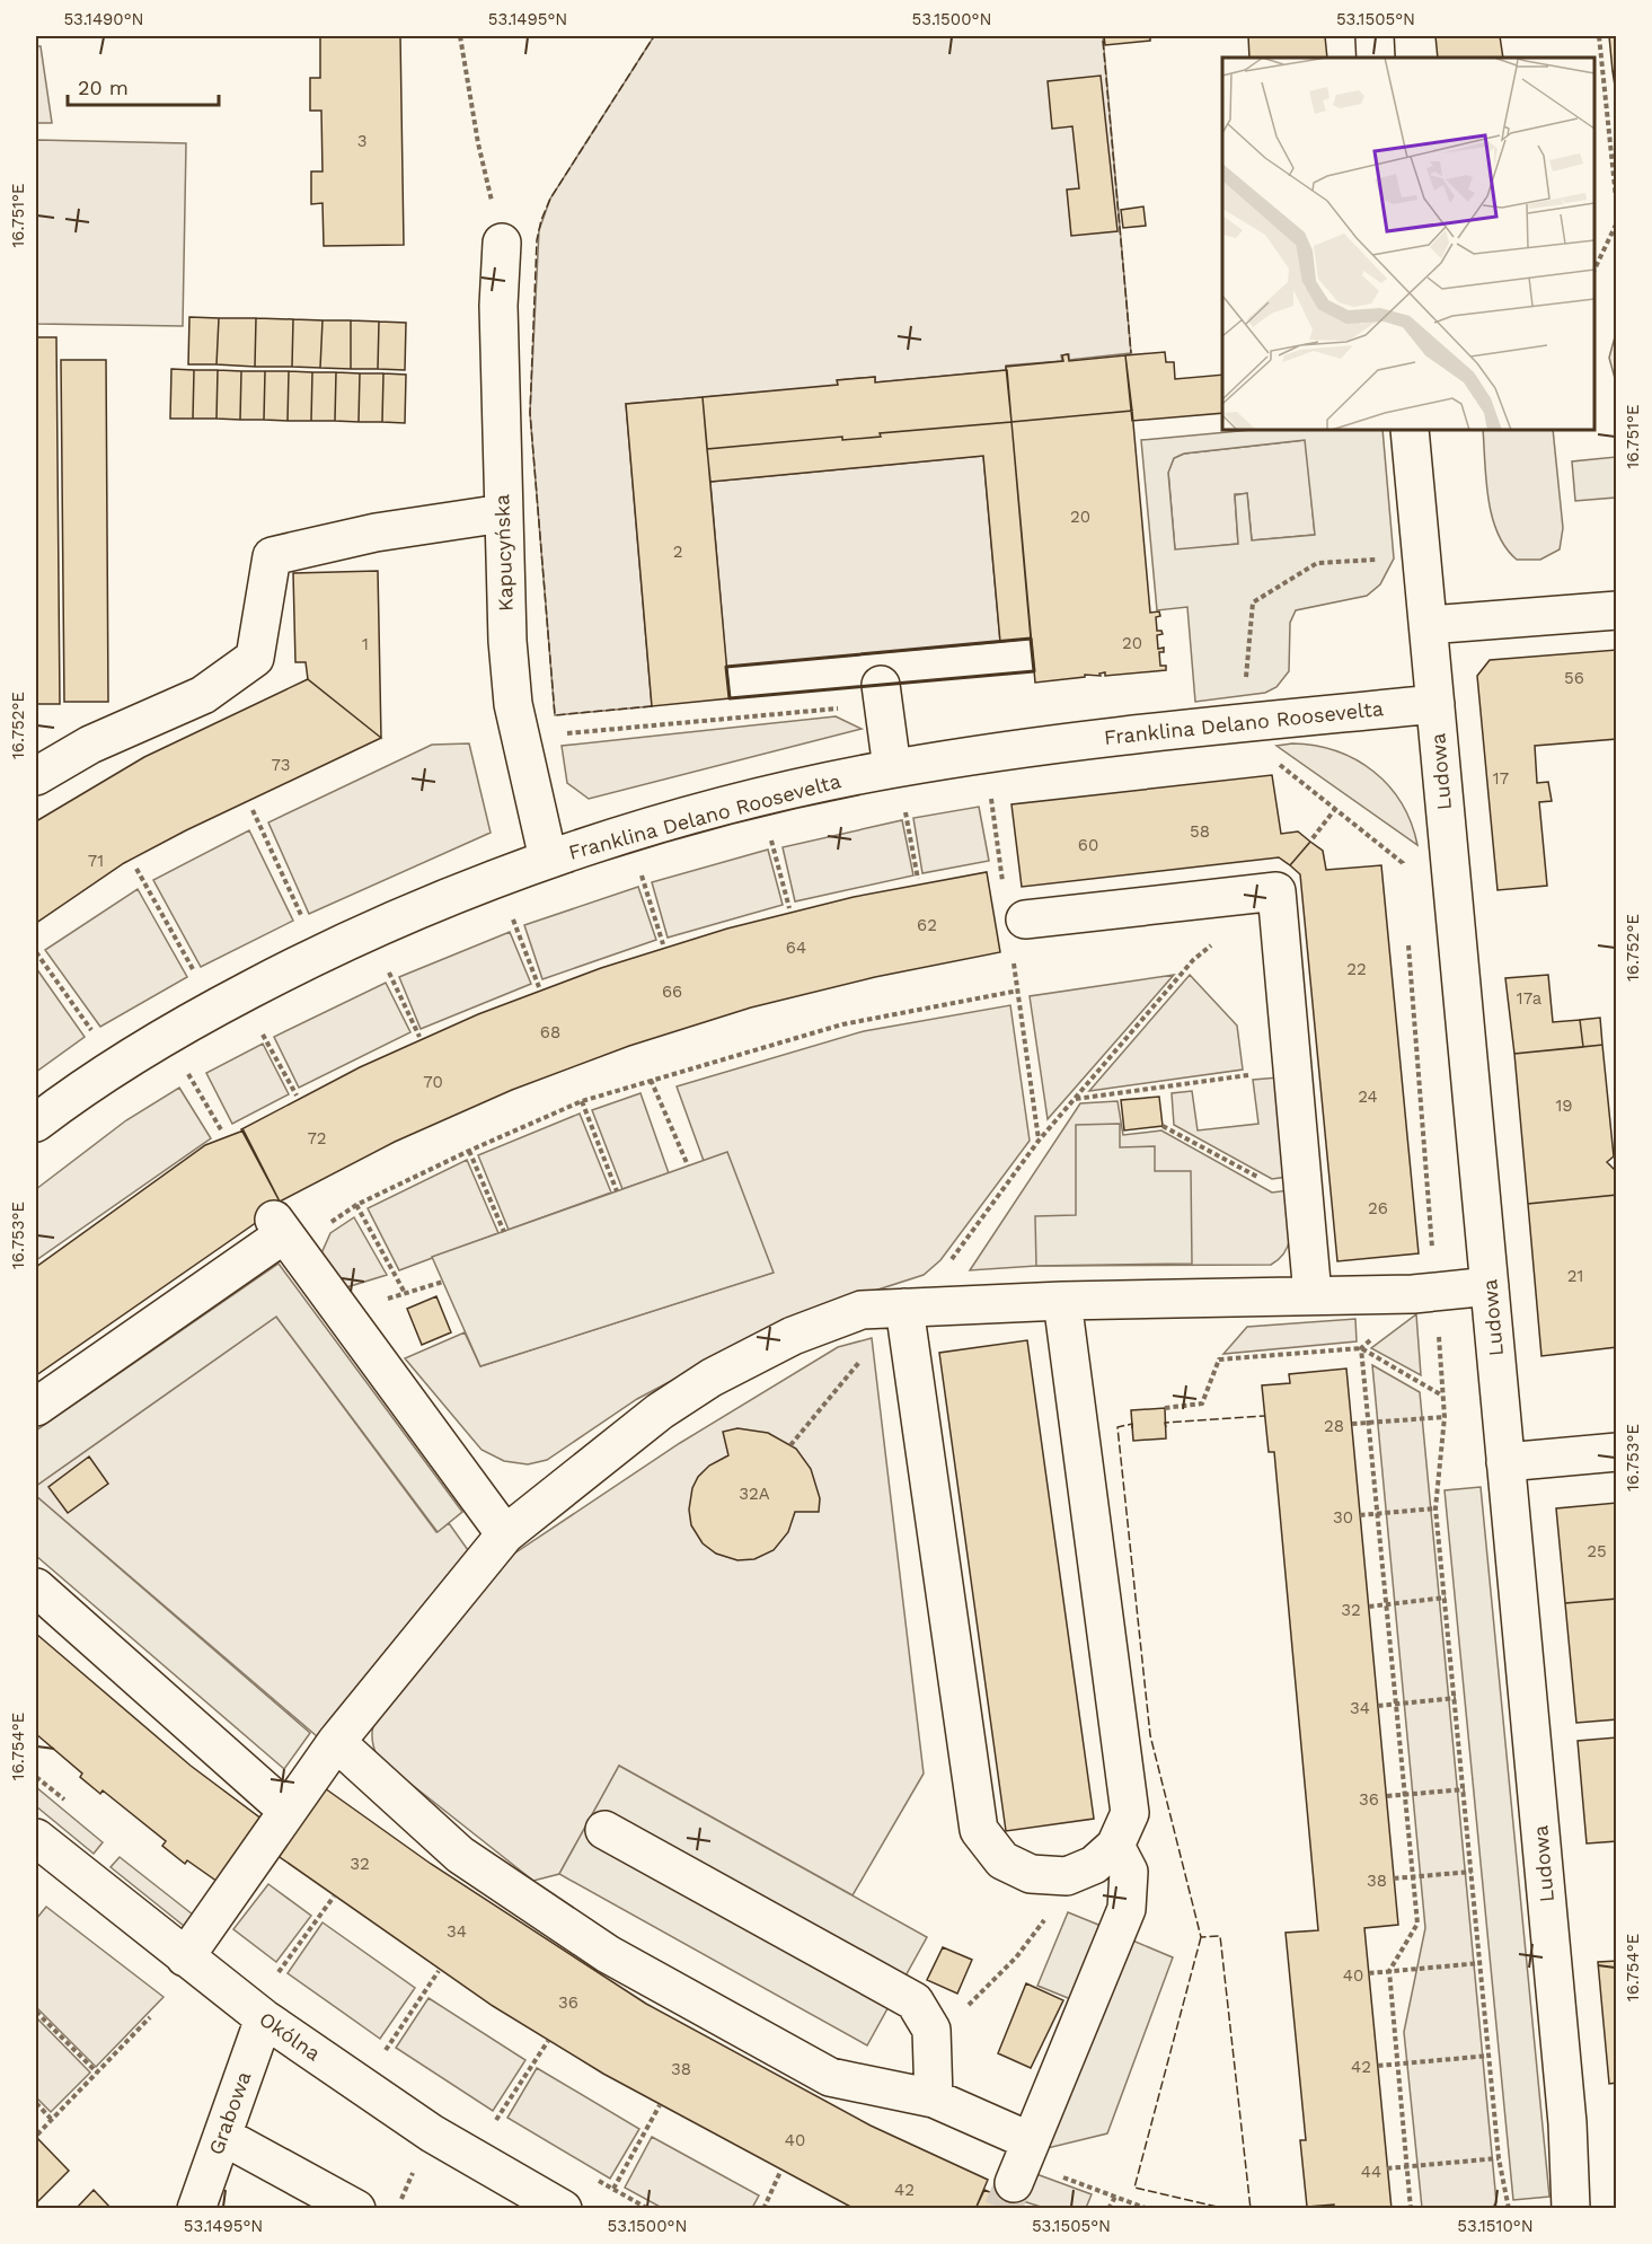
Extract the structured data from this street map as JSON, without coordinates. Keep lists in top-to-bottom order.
{
  "streets": {
    "street": [
      "Kapucyńska",
      "Franklina Delano Roosevelta",
      "Ludowa",
      "Okólna",
      "Grabowa"
    ]
  },
  "crossings": [
    ["Kapucyńska", "Franklina Delano Roosevelta"],
    ["Franklina Delano Roosevelta", "Ludowa"],
    ["Okólna", "Grabowa"]
  ],
  "house_numbers": [
    "3",
    "20",
    "2",
    "20",
    "1",
    "56",
    "73",
    "17",
    "58",
    "60",
    "71",
    "62",
    "64",
    "22",
    "66",
    "17a",
    "68",
    "70",
    "24",
    "19",
    "72",
    "26",
    "21",
    "28",
    "32A",
    "30",
    "25",
    "32",
    "34",
    "36",
    "32",
    "38",
    "34",
    "40",
    "36",
    "42",
    "38",
    "40",
    "44",
    "42"
  ],
  "scale_bar": "20 m",
  "coordinates": [
    "53.1490°N",
    "53.1495°N",
    "53.1500°N",
    "53.1505°N",
    "16.751°E",
    "16.752°E",
    "16.753°E",
    "16.754°E",
    "53.1510°N"
  ]
}
